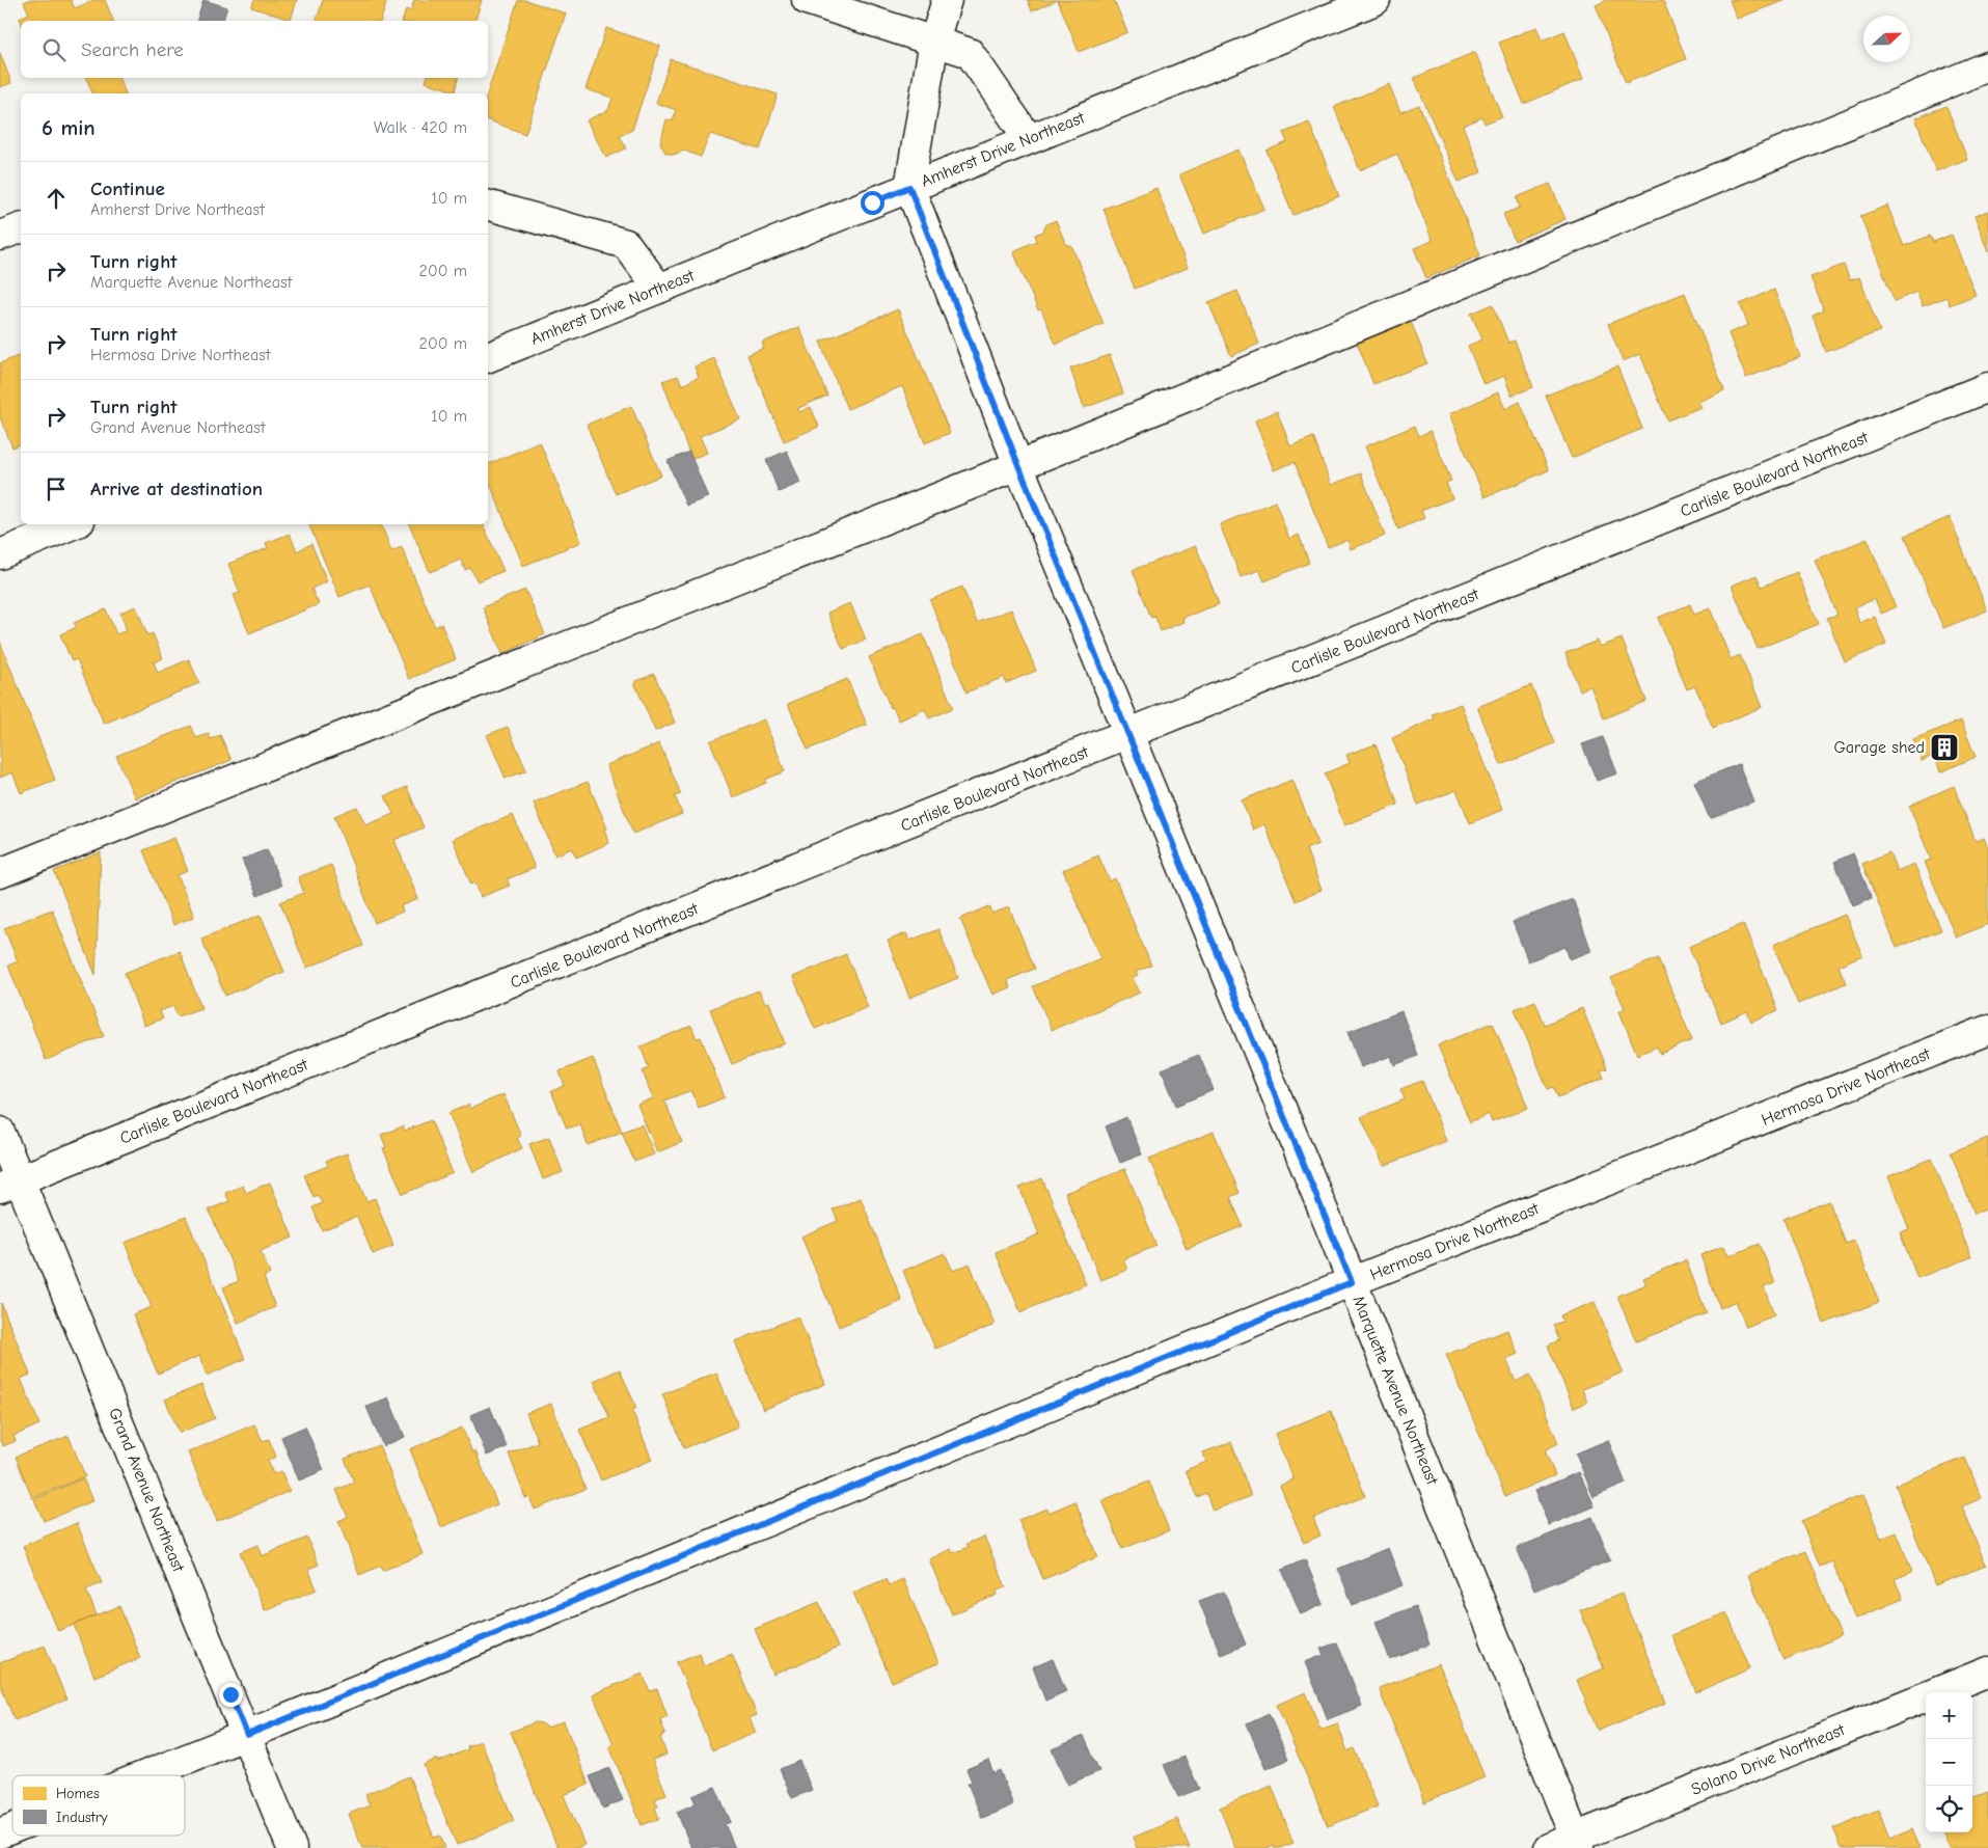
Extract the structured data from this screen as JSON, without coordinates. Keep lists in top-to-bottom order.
{
  "streets": {
    "street": [
      "Amherst Drive Northeast",
      "Carlisle Boulevard Northeast",
      "Hermosa Drive Northeast",
      "Marquette Avenue Northeast",
      "Grand Avenue Northeast",
      "Solano Drive Northeast"
    ]
  },
  "crossings": [
    ["Amherst Drive Northeast", "Marquette Avenue Northeast"],
    ["Carlisle Boulevard Northeast", "Marquette Avenue Northeast"],
    ["Carlisle Boulevard Northeast", "Grand Avenue Northeast"],
    ["Hermosa Drive Northeast", "Marquette Avenue Northeast"],
    ["Hermosa Drive Northeast", "Grand Avenue Northeast"],
    ["Marquette Avenue Northeast", "Solano Drive Northeast"]
  ],
  "places": {
    "building": ["Garage shed"]
  },
  "legend": ["Homes", "Industry"],
  "north": "right",
  "page": {
    "search": "Search here",
    "heading": ["6 min", "Walk · 420 m"],
    "list": [
      ["Continue", "Amherst Drive Northeast", "10 m"],
      ["Turn right", "Marquette Avenue Northeast", "200 m"],
      ["Turn right", "Hermosa Drive Northeast", "200 m"],
      ["Turn right", "Grand Avenue Northeast", "10 m"],
      "Arrive at destination"
    ],
    "map_buttons": ["+", "−"]
  }
}
